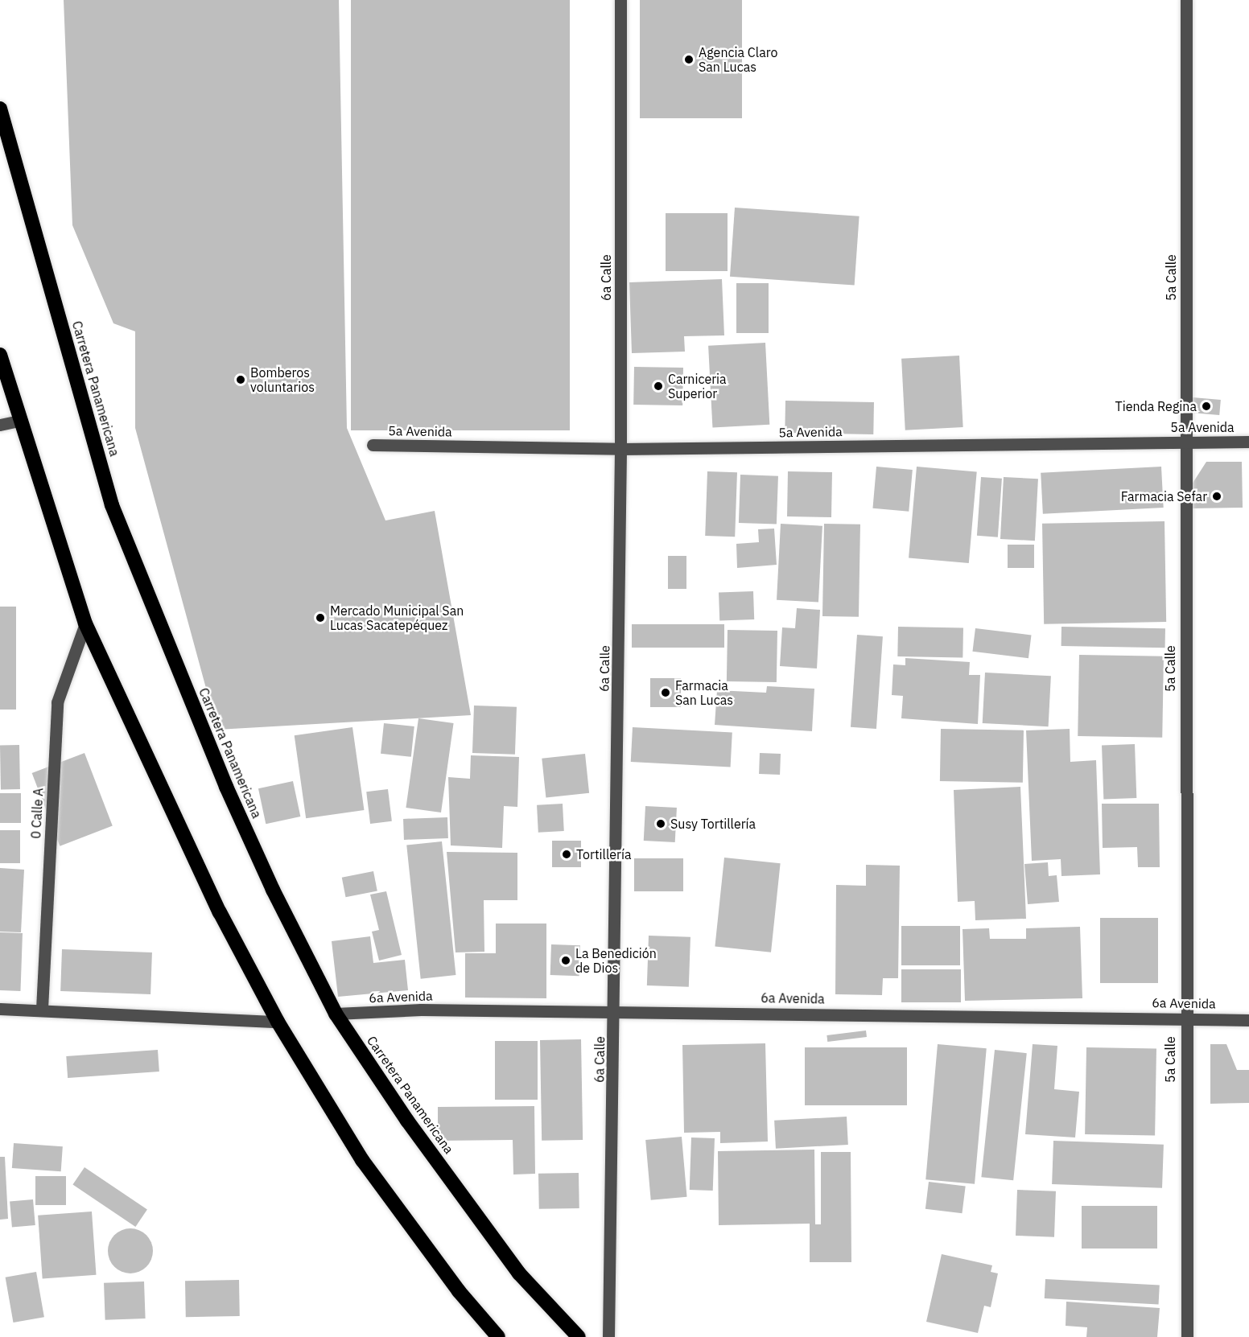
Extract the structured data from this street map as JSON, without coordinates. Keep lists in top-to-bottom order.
{
  "streets": {
    "highway": ["Carretera Panamericana"],
    "street": [
      "6a Calle",
      "5a Calle",
      "5a Avenida",
      "0 Calle A",
      "6a Avenida"
    ]
  },
  "crossings": [
    ["6a Calle", "5a Avenida"],
    ["6a Calle", "6a Avenida"],
    ["5a Calle", "5a Avenida"],
    ["5a Calle", "6a Avenida"],
    ["Carretera Panamericana", "6a Avenida"]
  ],
  "places": [
    "Agencia Claro San Lucas",
    "Bomberos voluntarios",
    "Carniceria Superior",
    "Tienda Regina",
    "Farmacia Sefar",
    "Mercado Municipal San Lucas Sacatepéquez",
    "Farmacia San Lucas",
    "Susy Tortillería",
    "Tortillería",
    "La Benedición de Dios"
  ]
}
